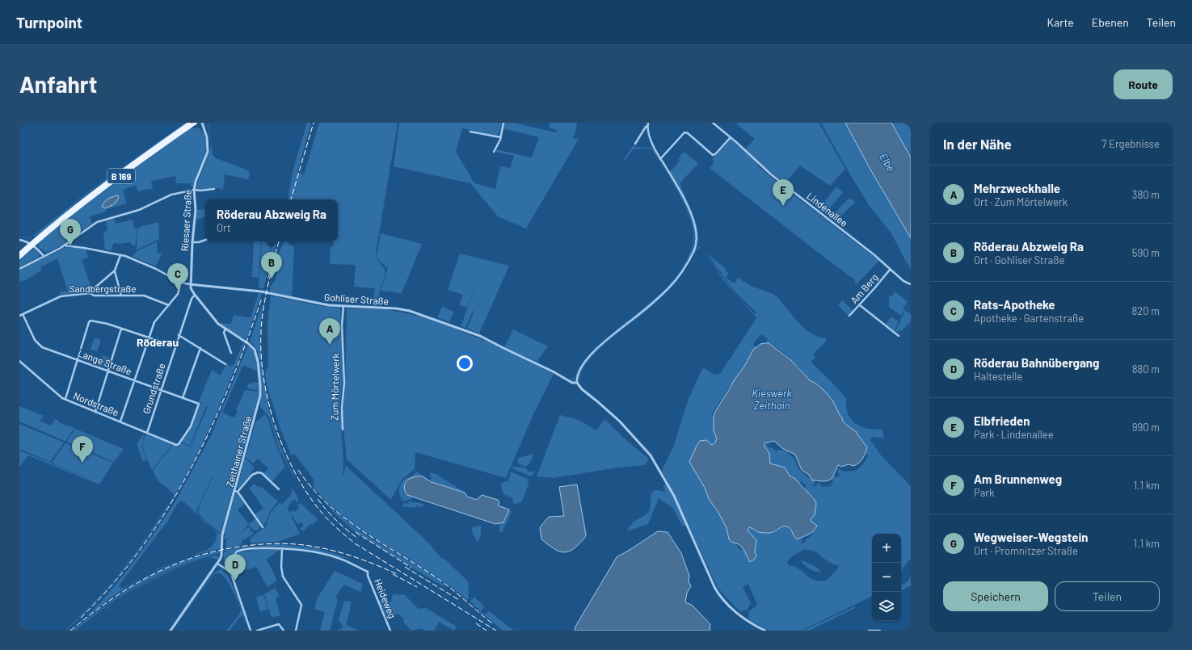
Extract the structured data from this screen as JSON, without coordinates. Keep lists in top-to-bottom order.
{
  "streets": {
    "main road": ["B 169"],
    "street": [
      "Lindenallee",
      "Riesaer Straße",
      "Sandbergstraße",
      "Am Berg",
      "Gohliser Straße",
      "Lange Straße",
      "Zum Mörtelwerk",
      "Grundstraße",
      "Nordstraße",
      "Zeithainer Straße",
      "Heideweg"
    ]
  },
  "crossings": [
    ["Lindenallee", "Am Berg"],
    ["Riesaer Straße", "Gohliser Straße"],
    ["Sandbergstraße", "Lange Straße"],
    ["Gohliser Straße", "Zum Mörtelwerk"],
    ["Lange Straße", "Grundstraße"],
    ["Lange Straße", "Nordstraße"],
    ["Grundstraße", "Nordstraße"]
  ],
  "districts": ["Röderau"],
  "water": ["Elbe", "Kieswerk Zeithain"],
  "page": {
    "header": "Turnpoint",
    "nav": ["Karte", "Ebenen", "Teilen"],
    "buttons": [
      "Route",
      ["Speichern", "Teilen"]
    ],
    "title": "Anfahrt",
    "heading": ["In der Nähe", "7 Ergebnisse"],
    "list": [
      {
        "mark": "A",
        "name": "Mehrzweckhalle",
        "note": "Ort · Zum Mörtelwerk",
        "value": "380 m"
      },
      {
        "mark": "B",
        "name": "Röderau Abzweig Ra",
        "note": "Ort · Gohliser Straße",
        "value": "590 m"
      },
      {
        "mark": "C",
        "name": "Rats-Apotheke",
        "note": "Apotheke · Gartenstraße",
        "value": "820 m"
      },
      {
        "mark": "D",
        "name": "Röderau Bahnübergang",
        "note": "Haltestelle",
        "value": "880 m"
      },
      {
        "mark": "E",
        "name": "Elbfrieden",
        "note": "Park · Lindenallee",
        "value": "990 m"
      },
      {
        "mark": "F",
        "name": "Am Brunnenweg",
        "note": "Park",
        "value": "1.1 km"
      },
      {
        "mark": "G",
        "name": "Wegweiser-Wegstein",
        "note": "Ort · Promnitzer Straße",
        "value": "1.1 km"
      }
    ],
    "pins": [
      "E",
      "G",
      "B",
      "C",
      "A",
      "F",
      "D"
    ],
    "popup": ["Röderau Abzweig Ra", "Ort"],
    "map_buttons": ["+", "−"]
  }
}
